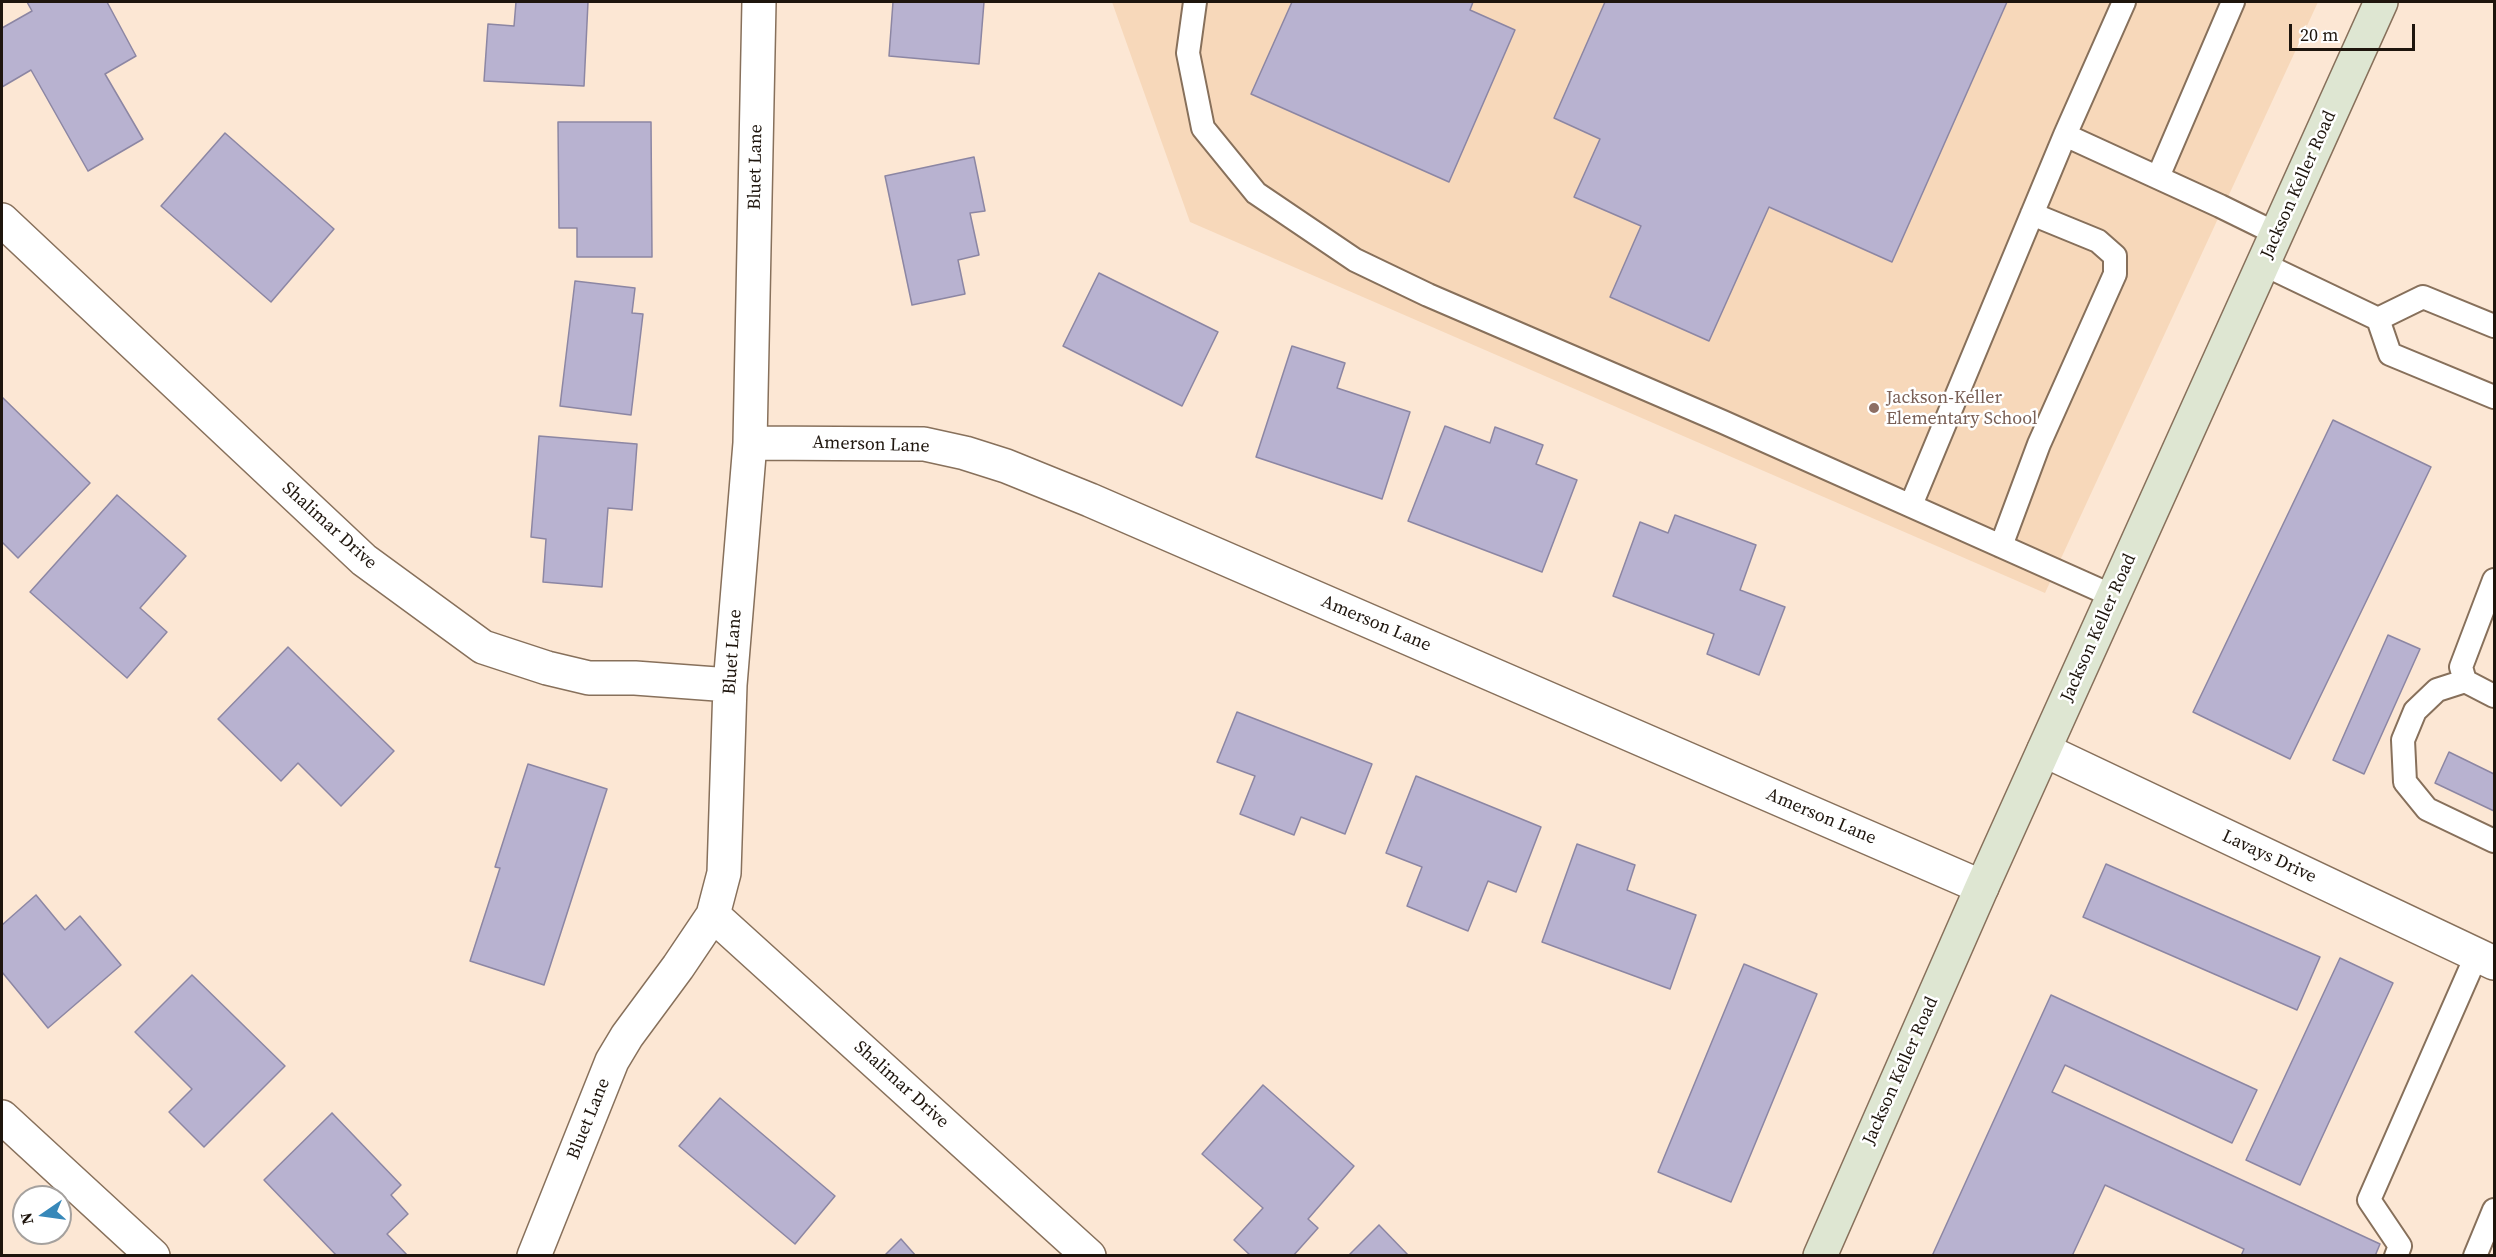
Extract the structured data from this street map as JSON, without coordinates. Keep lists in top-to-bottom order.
{
  "streets": {
    "main road": ["Jackson Keller Road"],
    "street": [
      "Bluet Lane",
      "Amerson Lane",
      "Shalimar Drive",
      "Lavays Drive"
    ]
  },
  "crossings": [
    ["Bluet Lane", "Amerson Lane"],
    ["Bluet Lane", "Shalimar Drive"],
    ["Jackson Keller Road", "Amerson Lane"],
    ["Jackson Keller Road", "Lavays Drive"]
  ],
  "places": ["Jackson-Keller Elementary School"],
  "scale_bar": "20 m",
  "north": "left"
}
